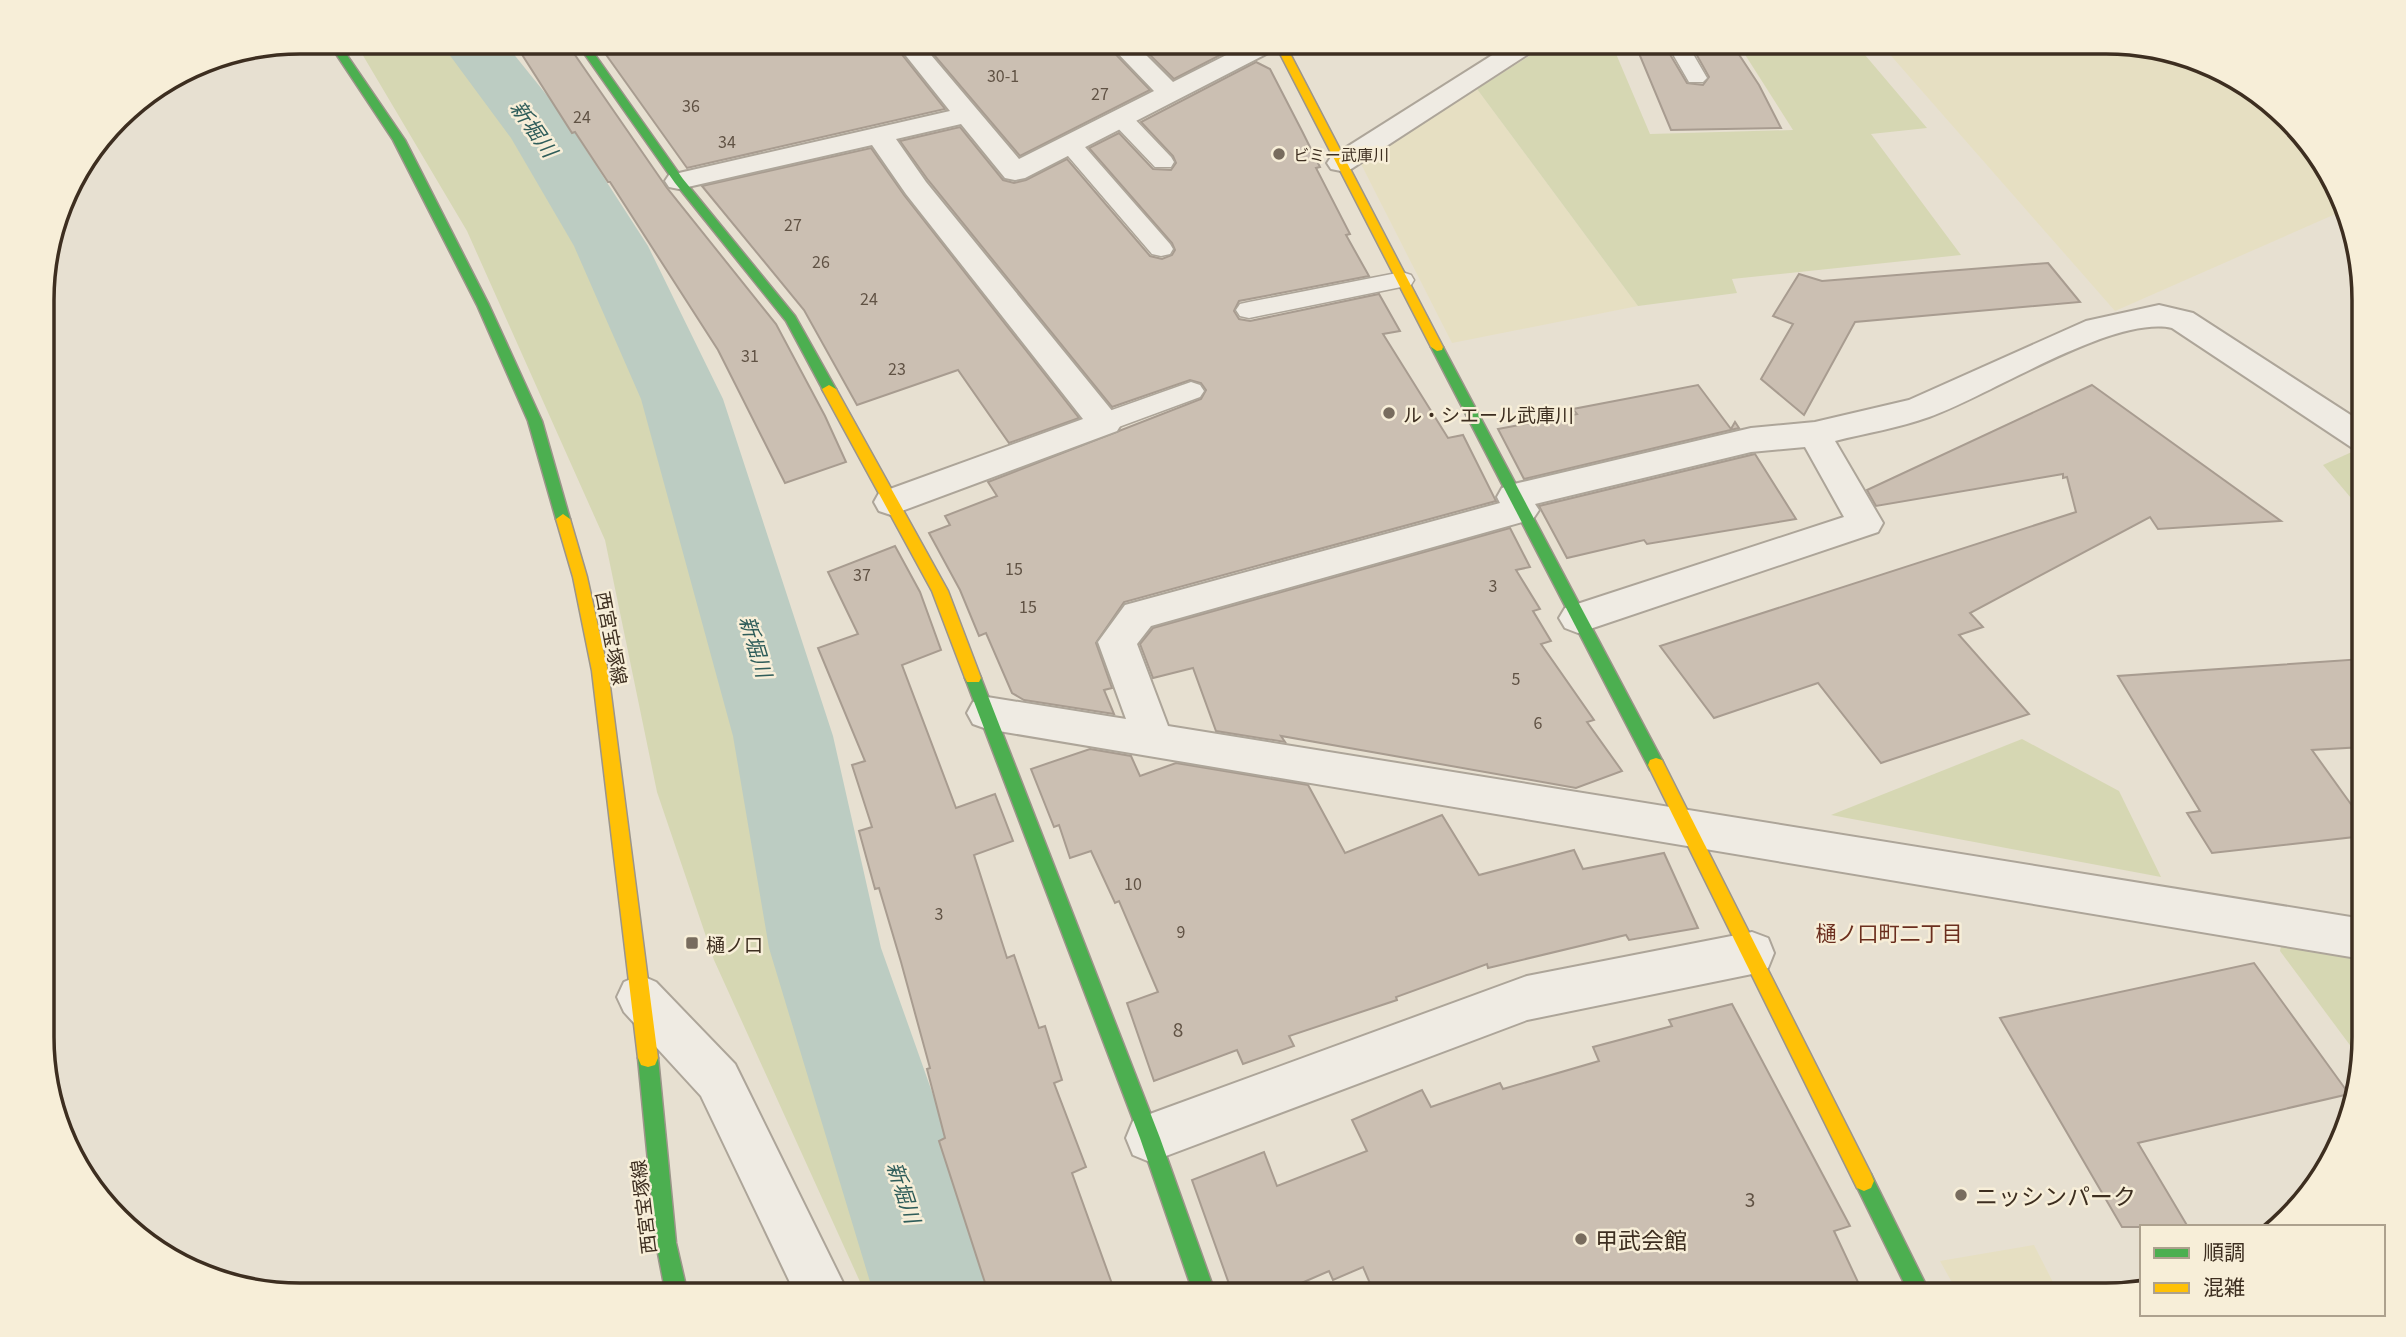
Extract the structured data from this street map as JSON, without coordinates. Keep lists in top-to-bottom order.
{
  "streets": {
    "street": ["西宮宝塚線"]
  },
  "districts": ["樋ノ口町二丁目"],
  "water": ["新堀川"],
  "places": {
    "other": [
      "ビミー武庫川",
      "ル・シエール武庫川",
      "ニッシンパーク",
      "甲武会館"
    ],
    "transit": ["樋ノ口"]
  },
  "house_numbers": [
    "30-1",
    "27",
    "36",
    "24",
    "34",
    "27",
    "26",
    "24",
    "31",
    "23",
    "15",
    "37",
    "3",
    "15",
    "5",
    "6",
    "10",
    "3",
    "9",
    "8",
    "3"
  ],
  "legend": ["順調", "混雑"]
}
